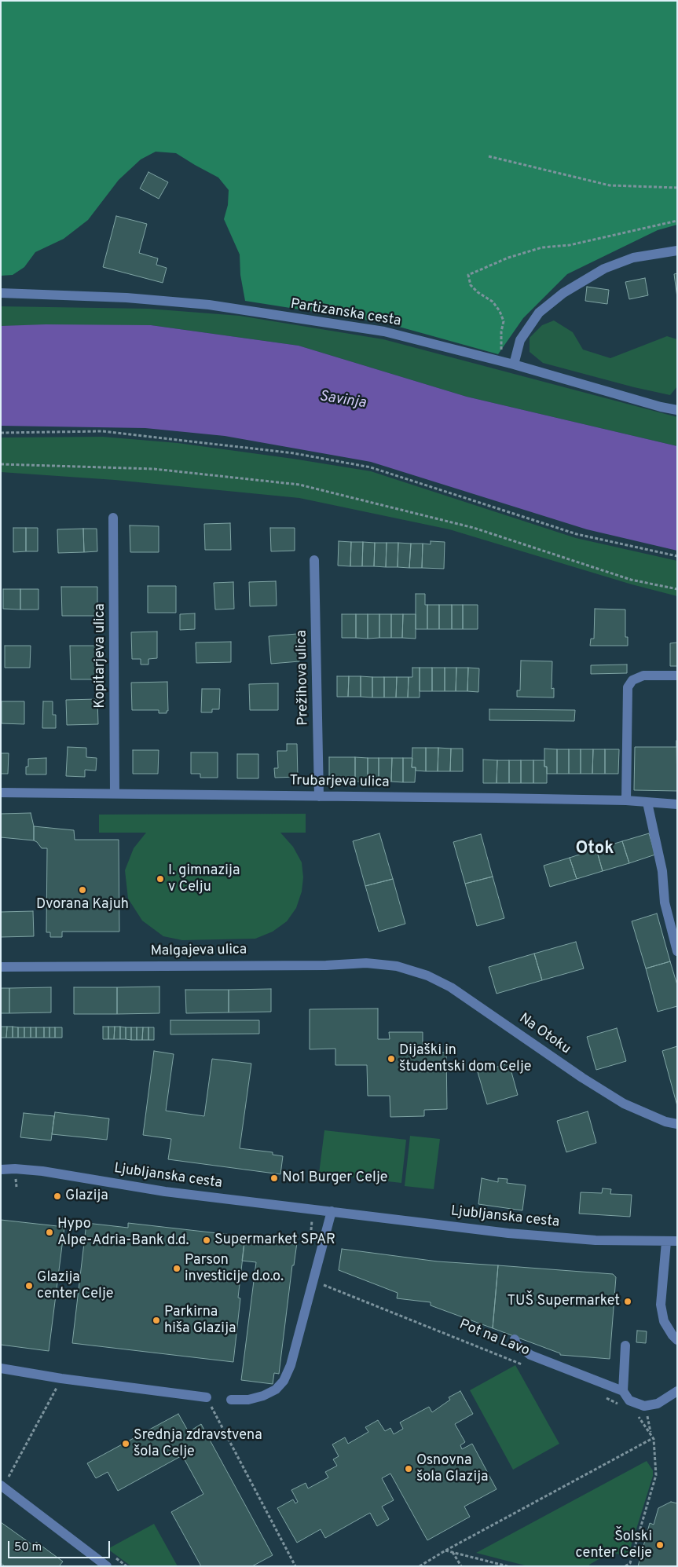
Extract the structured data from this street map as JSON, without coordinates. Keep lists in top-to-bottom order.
{
  "streets": {
    "street": [
      "Partizanska cesta",
      "Kopitarjeva ulica",
      "Prežihova ulica",
      "Trubarjeva ulica",
      "Malgajeva ulica",
      "Na Otoku",
      "Ljubljanska cesta",
      "Pot na Lavo"
    ]
  },
  "crossings": [
    ["Kopitarjeva ulica", "Trubarjeva ulica"],
    ["Prežihova ulica", "Trubarjeva ulica"],
    ["Malgajeva ulica", "Na Otoku"]
  ],
  "districts": ["Otok"],
  "water": ["Savinja"],
  "places": [
    "I. gimnazija v Celju",
    "Dvorana Kajuh",
    "Dijaški in študentski dom Celje",
    "No1 Burger Celje",
    "Glazija",
    "Hypo Alpe-Adria-Bank d.d.",
    "Supermarket SPAR",
    "Parson investicije d.o.o.",
    "Glazija center Celje",
    "TUŠ Supermarket",
    "Parkirna hiša Glazija",
    "Srednja zdravstvena šola Celje",
    "Osnovna šola Glazija",
    "Šolski center Celje"
  ],
  "scale_bar": "50 m"
}
